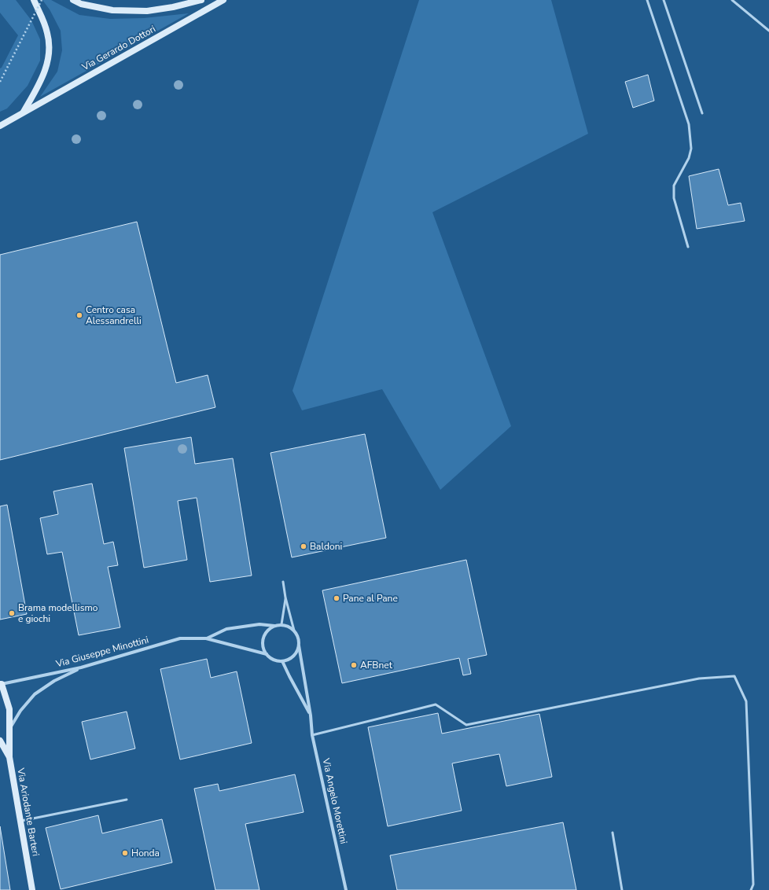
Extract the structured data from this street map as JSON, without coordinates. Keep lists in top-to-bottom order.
{
  "streets": {
    "main road": ["Via Gerardo Dottori", "Via Ariodante Barteri"],
    "street": ["Via Giuseppe Minottini", "Via Angelo Morettini"]
  },
  "crossings": [
    ["Via Giuseppe Minottini", "Via Angelo Morettini"]
  ],
  "places": [
    "Centro casa Alessandrelli",
    "Baldoni",
    "Pane al Pane",
    "Brama modellismo e giochi",
    "AFBnet",
    "Honda"
  ]
}
